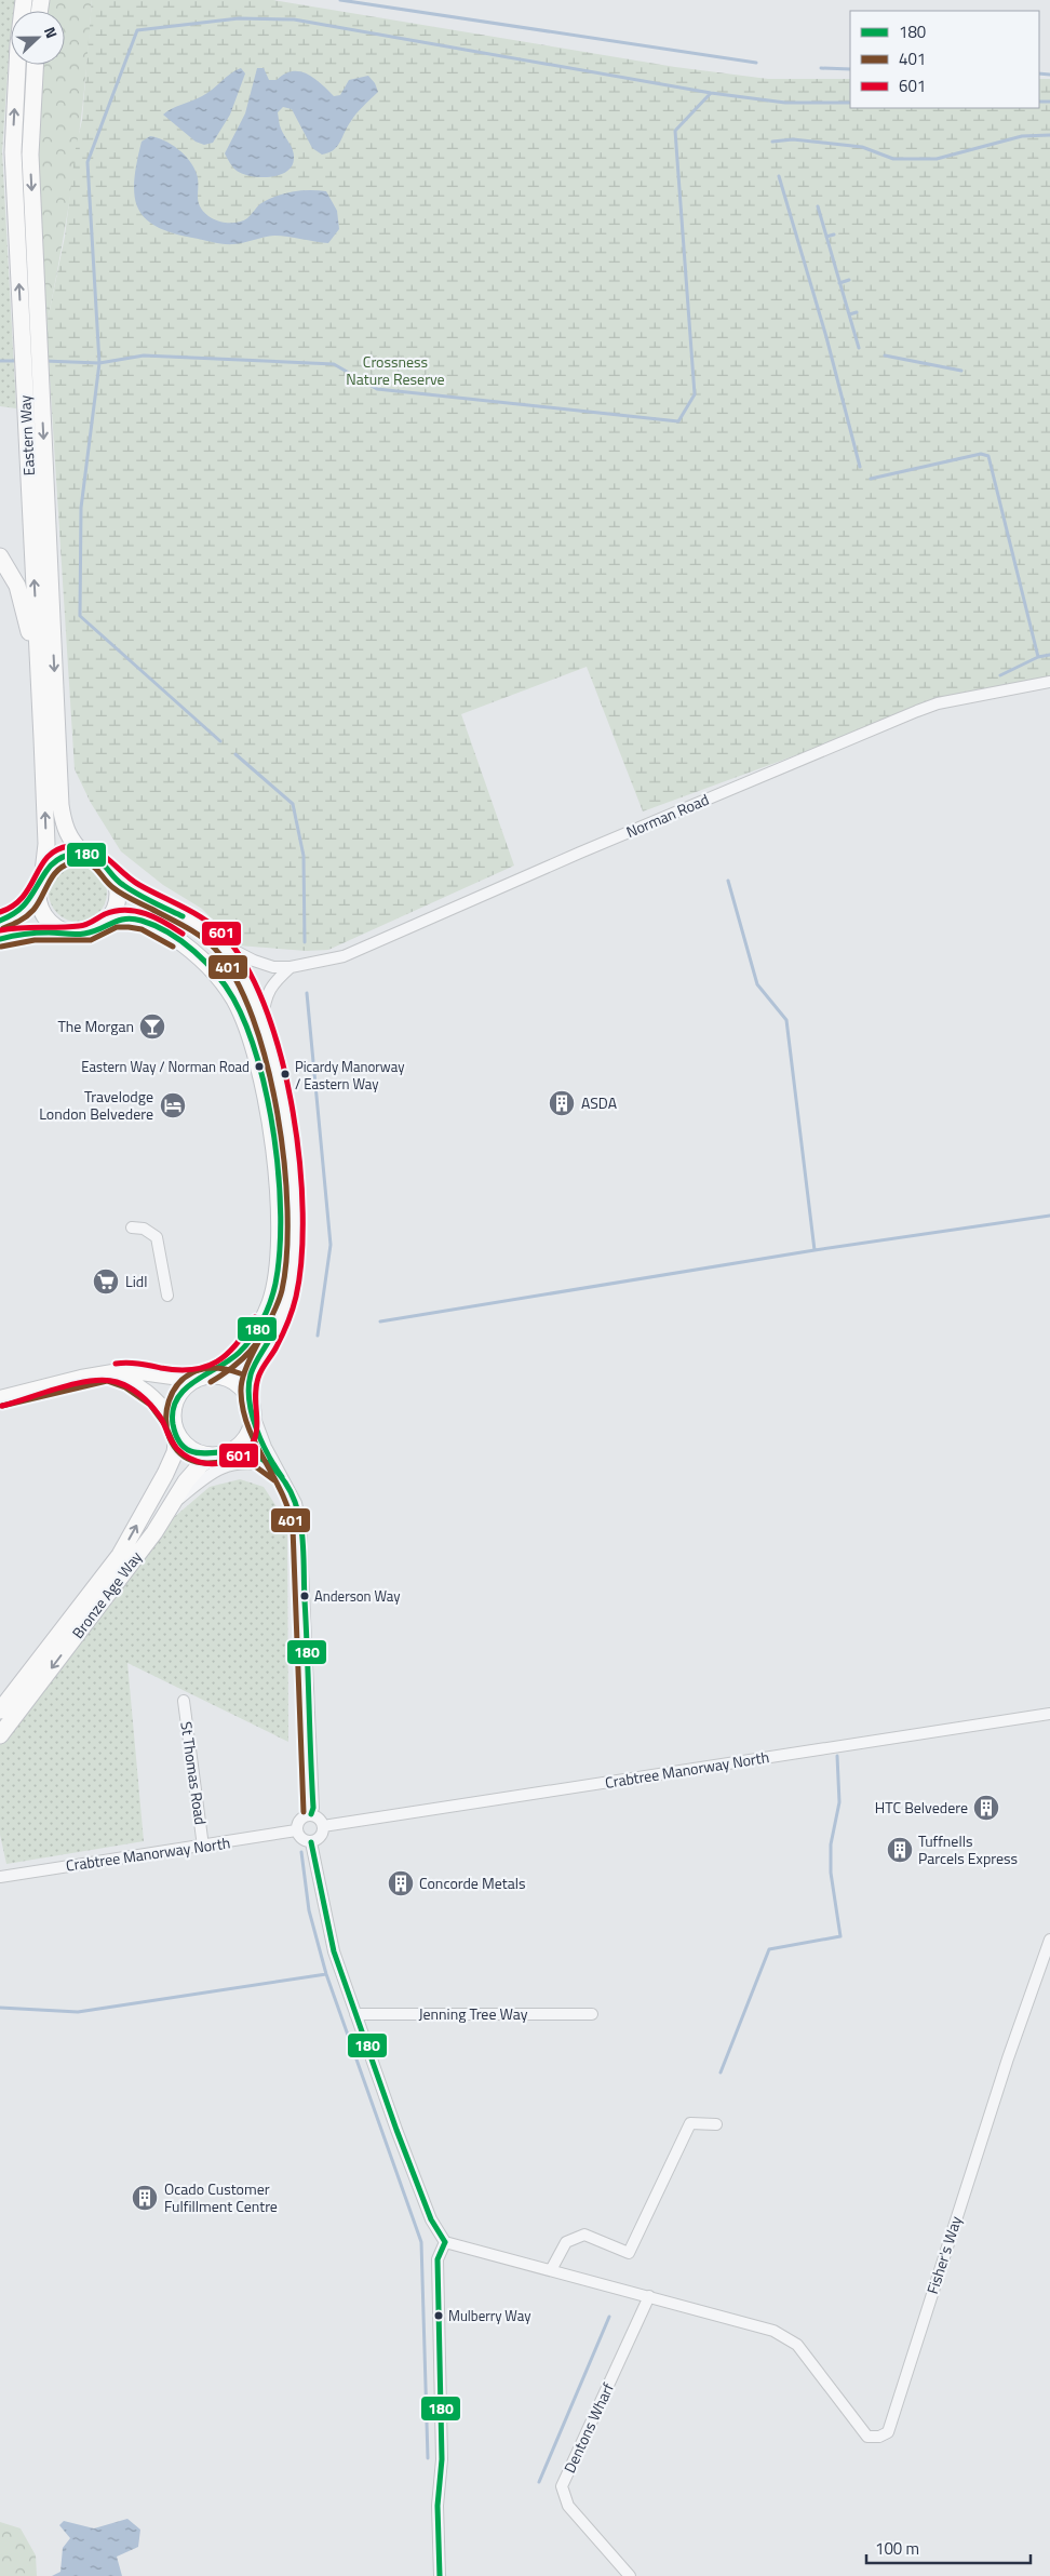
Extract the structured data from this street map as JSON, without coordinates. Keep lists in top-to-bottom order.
{
  "streets": {
    "main road": ["Eastern Way", "Bronze Age Way"],
    "street": [
      "Norman Road",
      "Crabtree Manorway North",
      "St Thomas Road",
      "Jenning Tree Way",
      "Fisher's Way",
      "Dentons Wharf"
    ]
  },
  "crossings": [
    ["Crabtree Manorway North", "St Thomas Road"],
    ["Fisher's Way", "Dentons Wharf"]
  ],
  "parks": ["Crossness Nature Reserve"],
  "places": {
    "bar": ["The Morgan"],
    "other": [
      "Eastern Way / Norman Road",
      "Picardy Manorway / Eastern Way",
      "Anderson Way",
      "Mulberry Way"
    ],
    "building": [
      "ASDA",
      "HTC Belvedere",
      "Tuffnells Parcels Express",
      "Concorde Metals",
      "Ocado Customer Fulfillment Centre"
    ],
    "hotel": ["Travelodge London Belvedere"],
    "supermarket": ["Lidl"]
  },
  "lines": ["transit line 601", "transit line 180", "transit line 401"],
  "legend": ["180", "401", "601"],
  "scale_bar": "100 m",
  "north": "right"
}
